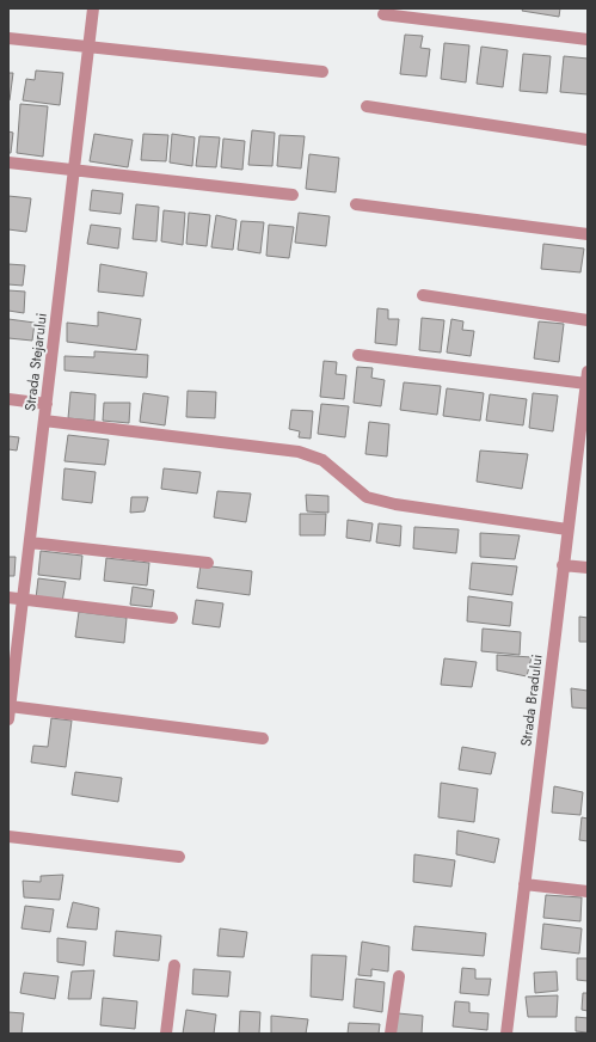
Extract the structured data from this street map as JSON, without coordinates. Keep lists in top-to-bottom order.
{
  "streets": {
    "street": ["Strada Stejarului", "Strada Bradului"]
  }
}
